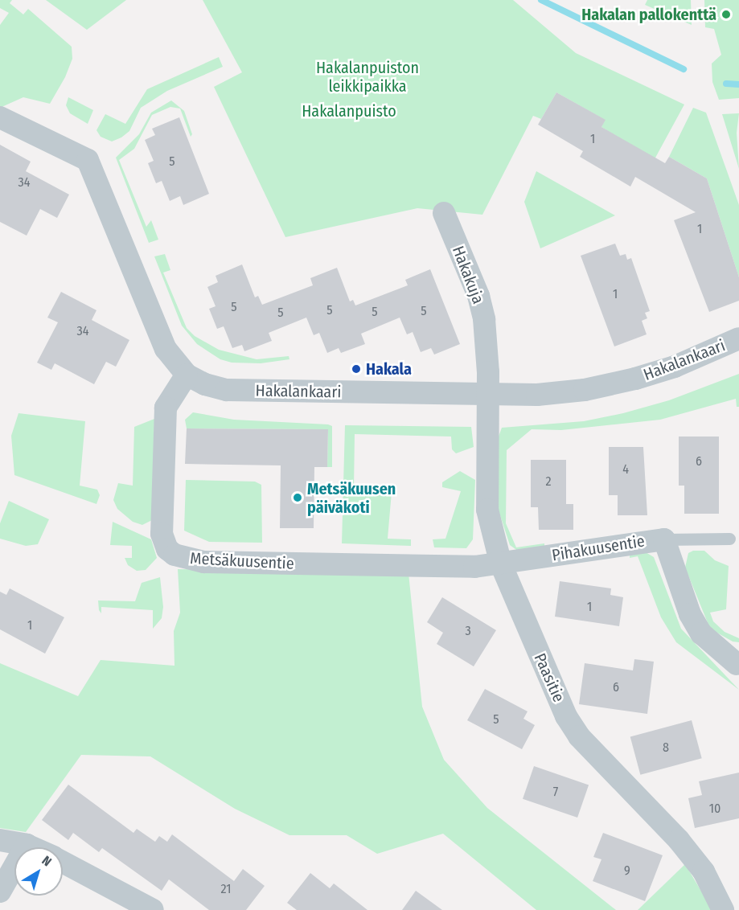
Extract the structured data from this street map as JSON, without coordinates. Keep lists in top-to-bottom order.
{
  "streets": {
    "street": [
      "Hakakuja",
      "Hakalankaari",
      "Pihakuusentie",
      "Metsäkuusentie",
      "Paasitie"
    ]
  },
  "crossings": [
    ["Hakakuja", "Hakalankaari"],
    ["Hakakuja", "Paasitie"],
    ["Hakalankaari", "Metsäkuusentie"],
    ["Hakalankaari", "Paasitie"],
    ["Pihakuusentie", "Metsäkuusentie"],
    ["Pihakuusentie", "Paasitie"],
    ["Metsäkuusentie", "Paasitie"]
  ],
  "parks": ["Hakalanpuiston leikkipaikka", "Hakalanpuisto"],
  "places": ["Hakalan pallokenttä", "Hakala", "Metsäkuusen päiväkoti"],
  "house_numbers": [
    "1",
    "5",
    "34",
    "1",
    "1",
    "5",
    "5",
    "5",
    "5",
    "5",
    "34",
    "6",
    "4",
    "2",
    "1",
    "1",
    "3",
    "6",
    "5",
    "8",
    "7",
    "10",
    "9",
    "21"
  ],
  "north": "top right"
}
